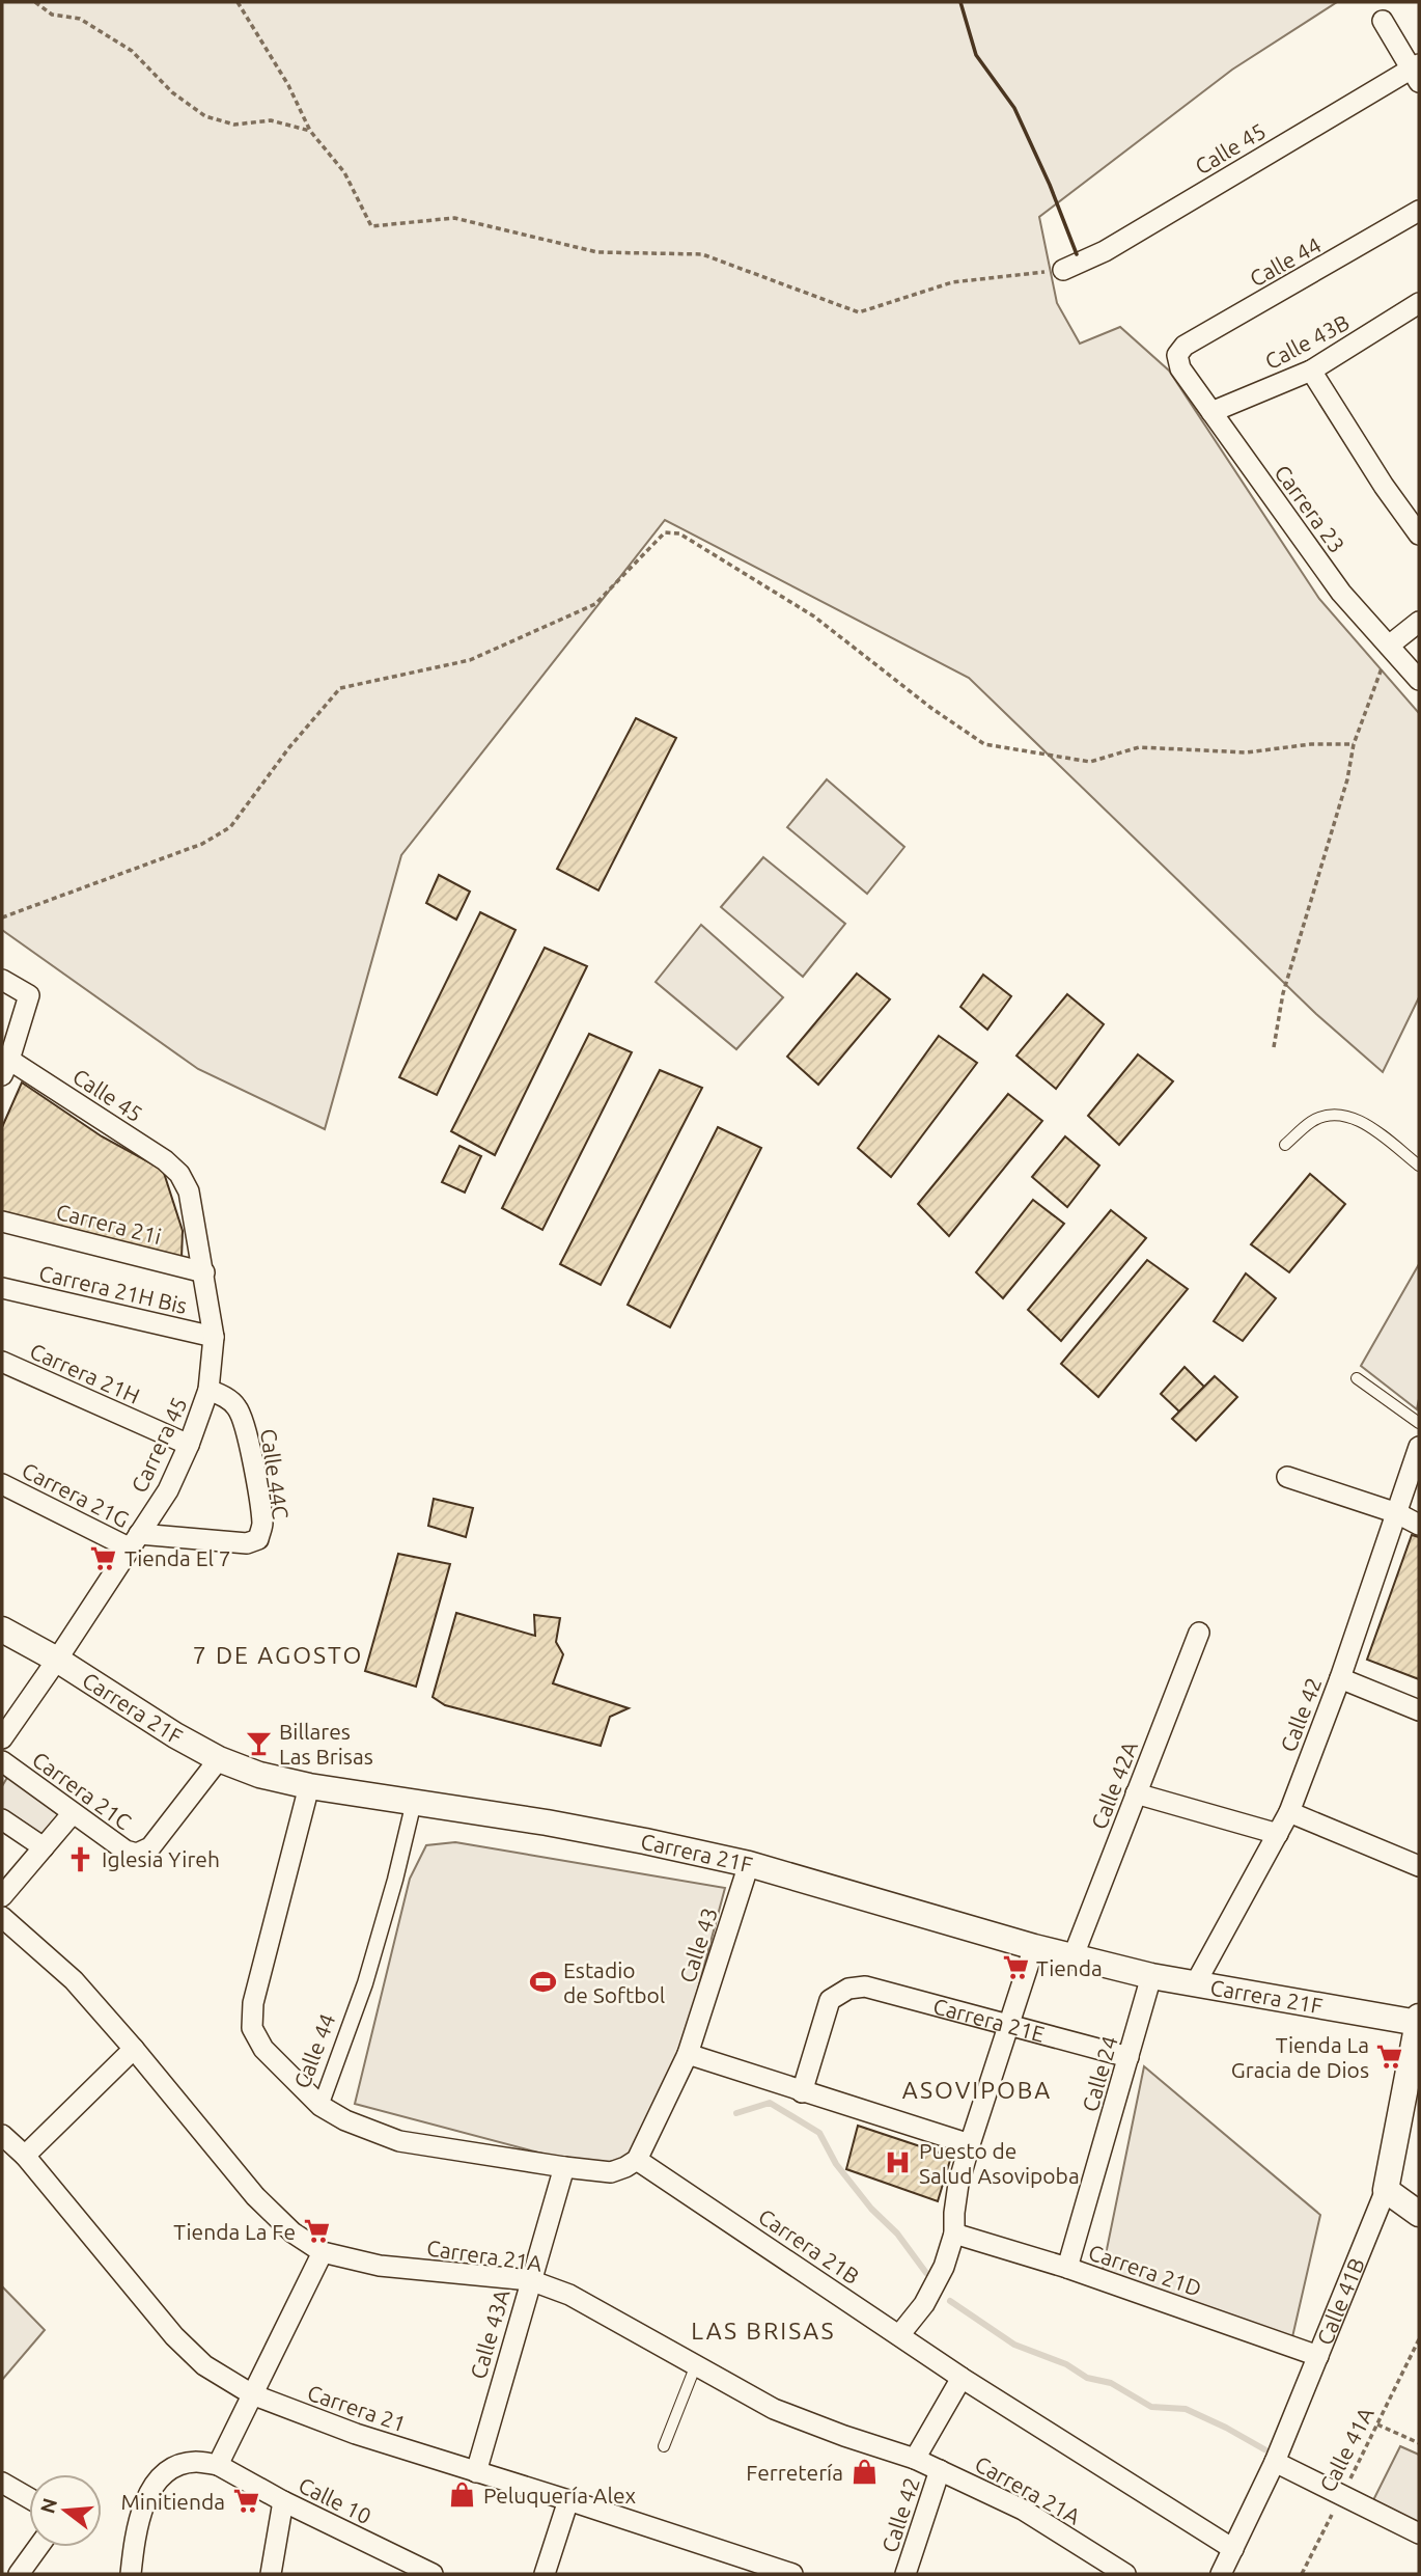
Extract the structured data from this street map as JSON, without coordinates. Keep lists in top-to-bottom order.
{
  "streets": {
    "street": [
      "Calle 45",
      "Calle 44",
      "Calle 43B",
      "Carrera 23",
      "Carrera 21i",
      "Carrera 21H Bis",
      "Carrera 21H",
      "Carrera 45",
      "Calle 44C",
      "Carrera 21G",
      "Carrera 21F",
      "Calle 42",
      "Calle 42A",
      "Carrera 21C",
      "Calle 43",
      "Carrera 21E",
      "Calle 24",
      "Carrera 21B",
      "Carrera 21A",
      "Carrera 21D",
      "Calle 41B",
      "Calle 43A",
      "Carrera 21",
      "Calle 10"
    ],
    "path": ["Calle 41A"]
  },
  "crossings": [
    ["Calle 45", "Carrera 45"],
    ["Calle 44", "Carrera 23"],
    ["Calle 44", "Carrera 21F"],
    ["Calle 43B", "Carrera 23"],
    ["Carrera 21i", "Carrera 45"],
    ["Carrera 21H Bis", "Carrera 45"],
    ["Carrera 21H", "Carrera 45"],
    ["Carrera 45", "Calle 44C"],
    ["Carrera 45", "Carrera 21G"],
    ["Carrera 45", "Carrera 21F"],
    ["Calle 44C", "Carrera 21G"],
    ["Carrera 21F", "Calle 42"],
    ["Carrera 21F", "Calle 42A"],
    ["Carrera 21F", "Carrera 21C"],
    ["Carrera 21F", "Calle 43"],
    ["Carrera 21F", "Calle 24"],
    ["Carrera 21F", "Calle 41B"],
    ["Calle 42", "Carrera 21A"],
    ["Calle 43", "Carrera 21B"],
    ["Carrera 21E", "Calle 24"],
    ["Calle 24", "Carrera 21D"],
    ["Carrera 21B", "Calle 41B"],
    ["Carrera 21A", "Calle 43A"],
    ["Carrera 21D", "Calle 41B"],
    ["Calle 43A", "Carrera 21"]
  ],
  "districts": ["7 DE AGOSTO", "ASOVIPOBA", "LAS BRISAS"],
  "places": {
    "supermarket": [
      "Tienda El 7",
      "Tienda",
      "Tienda La Gracia de Dios",
      "Tienda La Fe",
      "Minitienda"
    ],
    "bar": ["Billares Las Brisas"],
    "church": ["Iglesia Yireh"],
    "sports": ["Estadio de Softbol"],
    "hospital": ["Puesto de Salud Asovipoba"],
    "shop": ["Ferretería", "Peluquería Alex"]
  },
  "north": "left"
}
